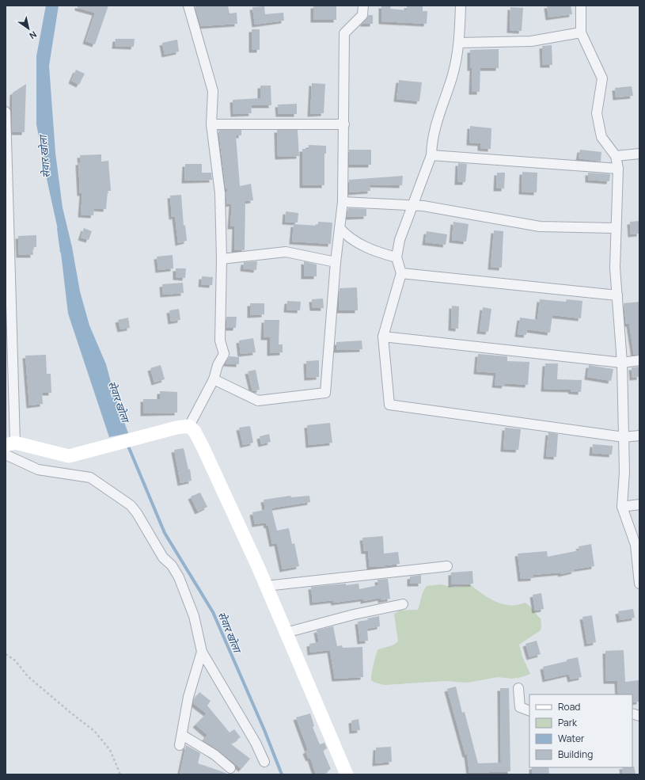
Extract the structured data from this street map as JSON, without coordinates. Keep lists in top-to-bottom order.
{
  "water": ["सेवार खोला"],
  "legend": [
    "Road",
    "Park",
    "Water",
    "Building"
  ],
  "north": "bottom right"
}
